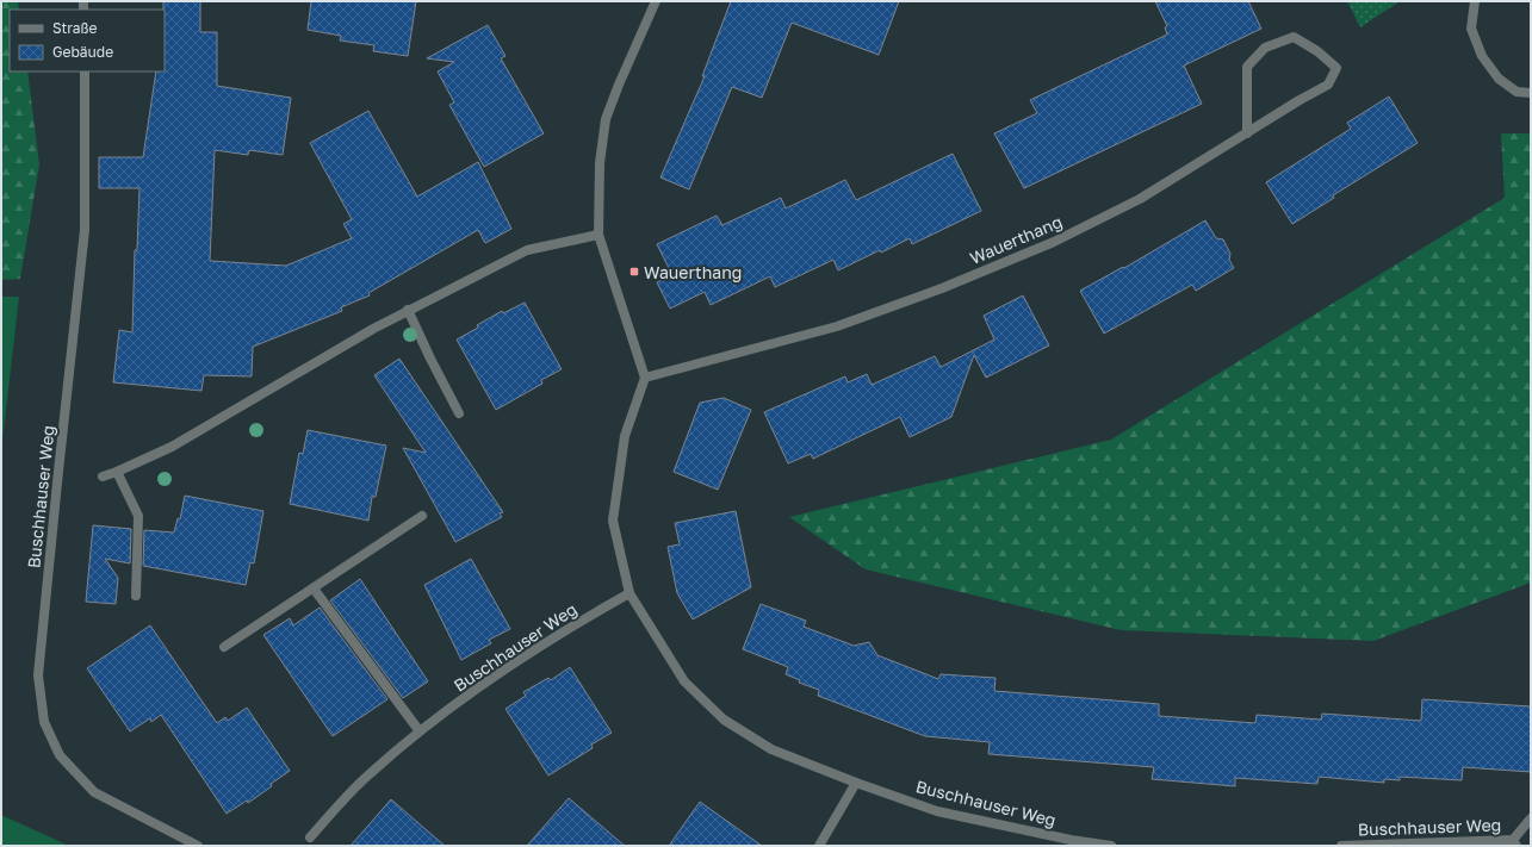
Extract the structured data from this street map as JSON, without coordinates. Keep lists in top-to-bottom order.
{
  "streets": {
    "street": ["Wauerthang", "Buschhauser Weg"]
  },
  "crossings": [
    ["Wauerthang", "Buschhauser Weg"]
  ],
  "places": {
    "transit": ["Wauerthang"]
  },
  "legend": ["Straße", "Gebäude"]
}
